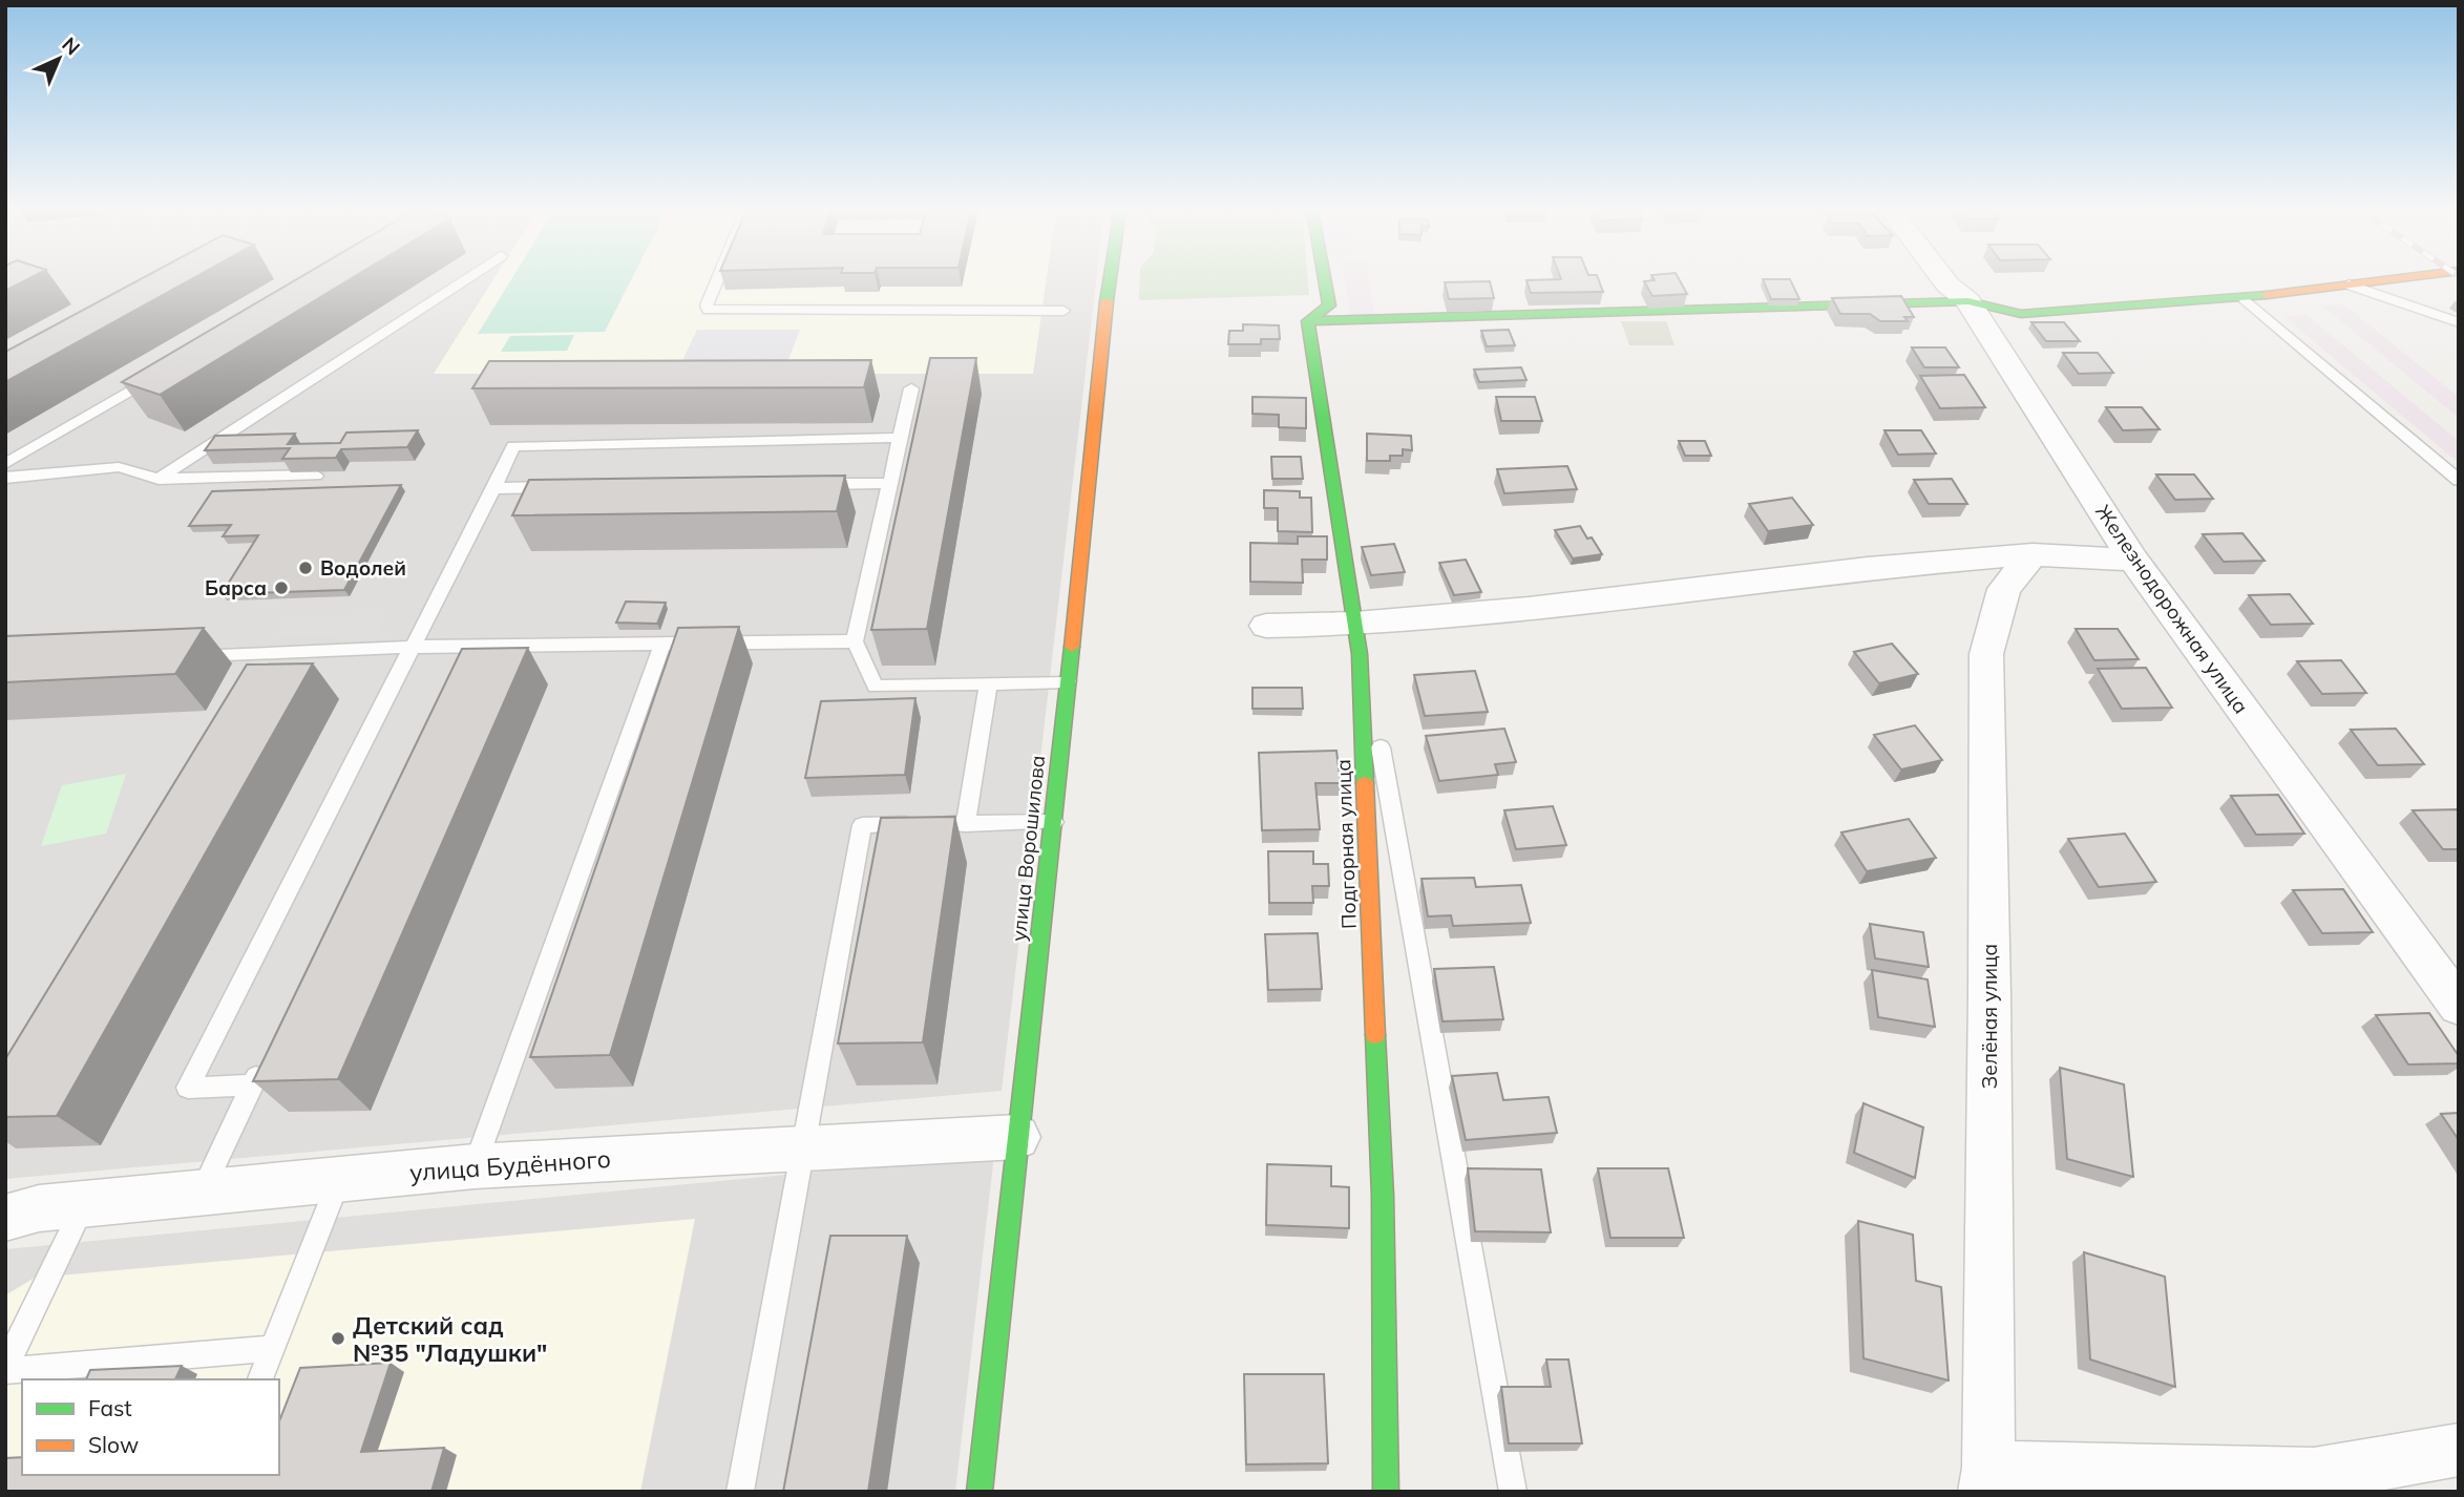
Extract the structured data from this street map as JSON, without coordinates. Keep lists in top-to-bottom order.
{
  "streets": {
    "street": [
      "Железнодорожная улица",
      "Подгорная улица",
      "улица Ворошилова",
      "Зелёная улица",
      "улица Будённого"
    ]
  },
  "crossings": [
    ["улица Ворошилова", "улица Будённого"]
  ],
  "places": ["Водолей", "Барса", "Детский сад №35 \"Ладушки\""],
  "legend": ["Fast", "Slow"],
  "north": "top right"
}
